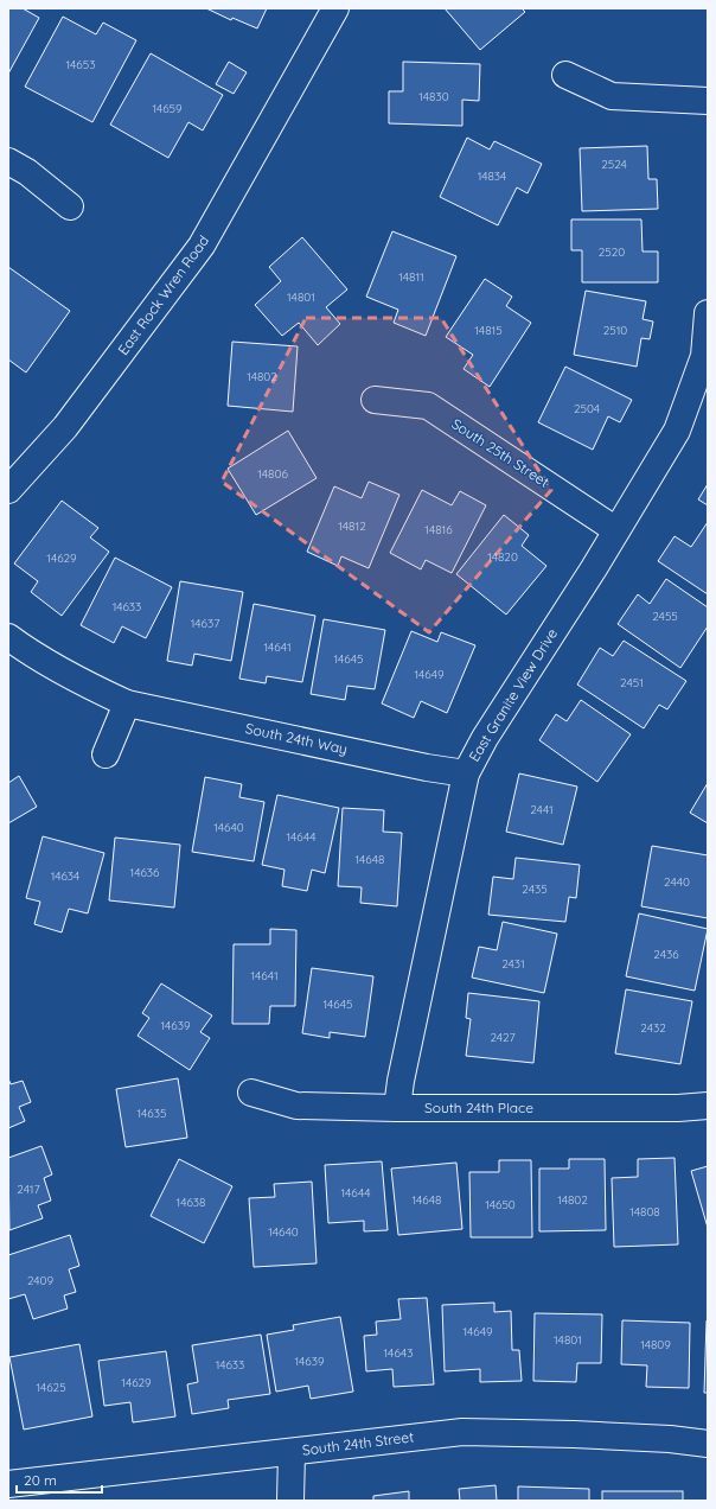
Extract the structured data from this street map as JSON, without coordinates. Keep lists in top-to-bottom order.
{
  "streets": {
    "street": [
      "East Rock Wren Road",
      "South 25th Street",
      "East Granite View Drive",
      "South 24th Way",
      "South 24th Place",
      "South 24th Street"
    ]
  },
  "crossings": [
    ["South 25th Street", "East Granite View Drive"],
    ["East Granite View Drive", "South 24th Way"],
    ["East Granite View Drive", "South 24th Place"]
  ],
  "house_numbers": [
    "14653",
    "14830",
    "14659",
    "2524",
    "14834",
    "2520",
    "14811",
    "14801",
    "14815",
    "2510",
    "14802",
    "2504",
    "14806",
    "14812",
    "14816",
    "14820",
    "14629",
    "14633",
    "2455",
    "14637",
    "14641",
    "14645",
    "14649",
    "2451",
    "2441",
    "14640",
    "14644",
    "14648",
    "14636",
    "14634",
    "2440",
    "2435",
    "2436",
    "2431",
    "14641",
    "14645",
    "14639",
    "2432",
    "2427",
    "14635",
    "2417",
    "14644",
    "14648",
    "14802",
    "14638",
    "14650",
    "14808",
    "14640",
    "2409",
    "14649",
    "14801",
    "14809",
    "14643",
    "14639",
    "14633",
    "14629",
    "14625"
  ],
  "scale_bar": "20 m"
}
